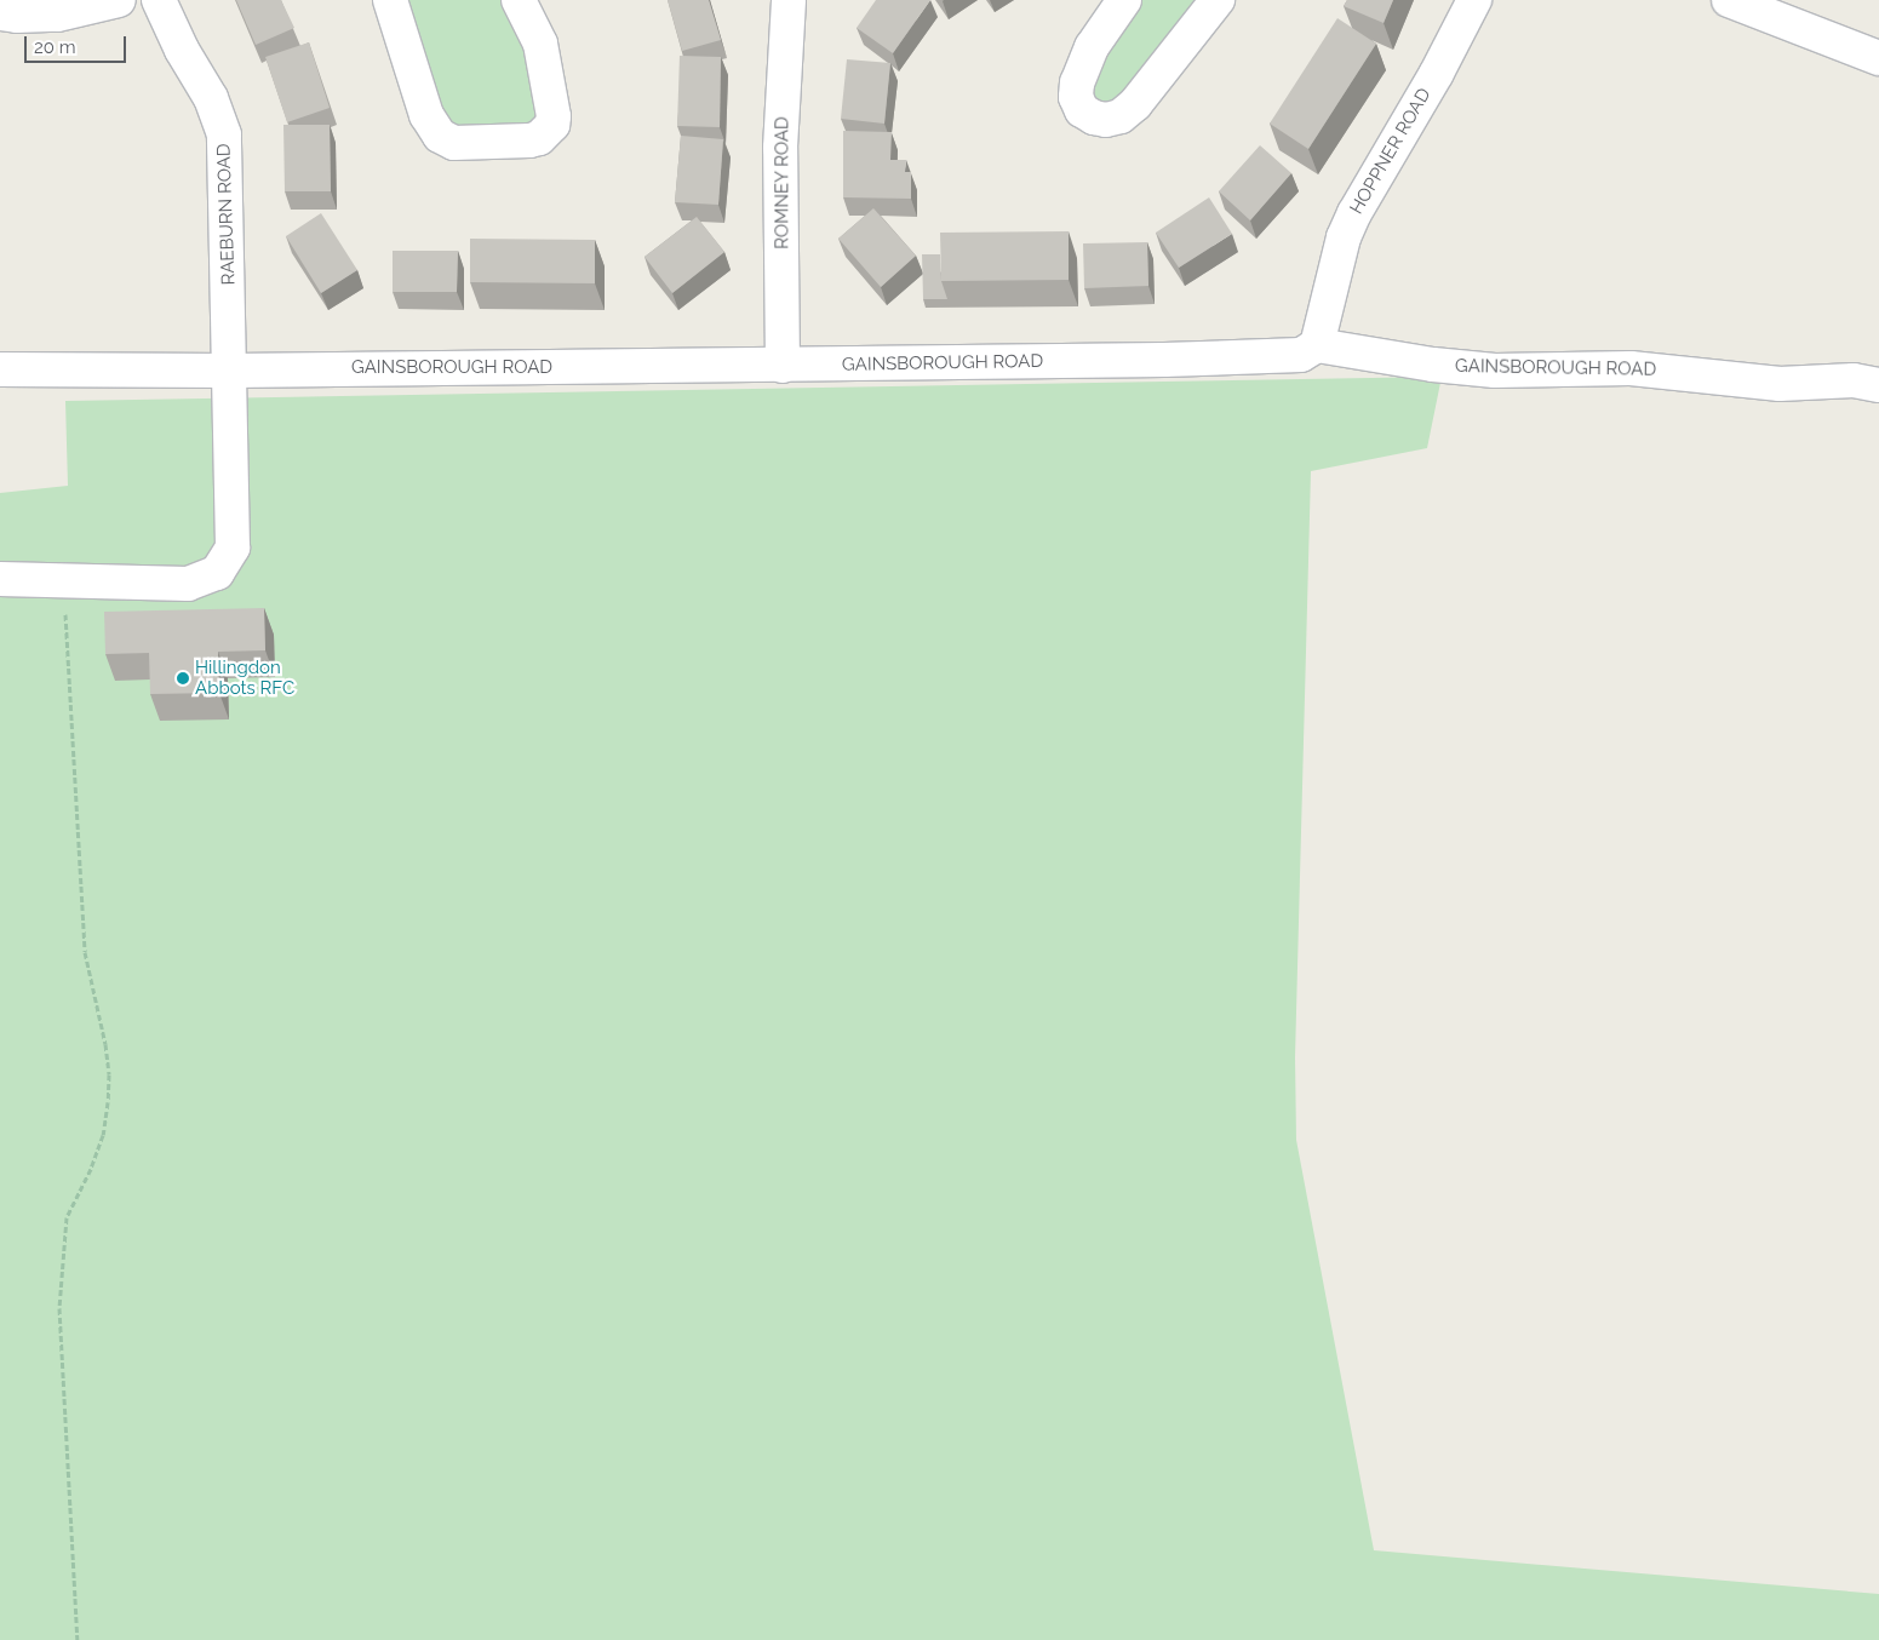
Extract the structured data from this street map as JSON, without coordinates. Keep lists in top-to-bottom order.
{
  "streets": {
    "street": [
      "HOPPNER ROAD",
      "ROMNEY ROAD",
      "RAEBURN ROAD",
      "GAINSBOROUGH ROAD"
    ]
  },
  "crossings": [
    ["HOPPNER ROAD", "GAINSBOROUGH ROAD"],
    ["ROMNEY ROAD", "GAINSBOROUGH ROAD"],
    ["RAEBURN ROAD", "GAINSBOROUGH ROAD"]
  ],
  "places": ["Hillingdon Abbots RFC"],
  "scale_bar": "20 m"
}
